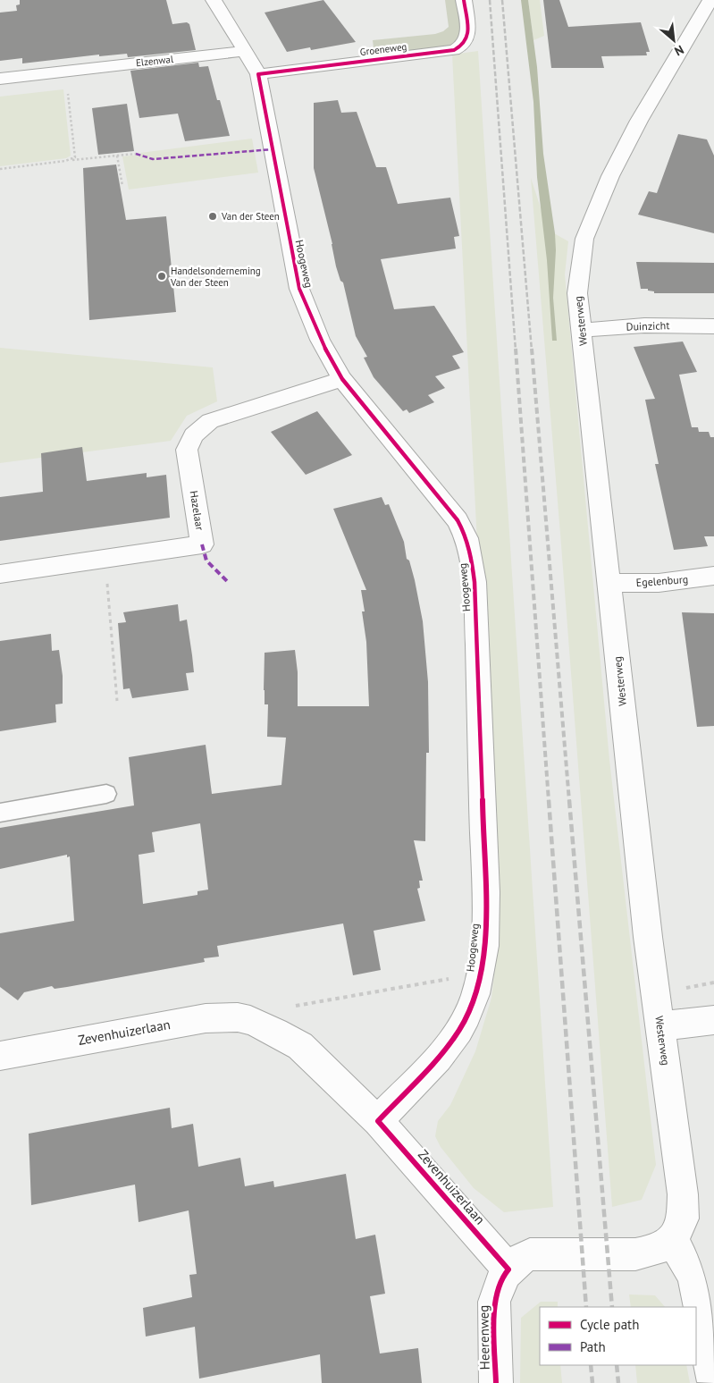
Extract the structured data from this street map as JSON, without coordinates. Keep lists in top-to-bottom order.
{
  "streets": {
    "street": [
      "Groeneweg",
      "Elzenwal",
      "Hoogeweg",
      "Westerweg",
      "Duinzicht",
      "Hazelaar",
      "Egelenburg",
      "Zevenhuizerlaan",
      "Heerenweg"
    ]
  },
  "crossings": [
    ["Groeneweg", "Hoogeweg"],
    ["Elzenwal", "Hoogeweg"],
    ["Hoogeweg", "Hazelaar"],
    ["Hoogeweg", "Zevenhuizerlaan"],
    ["Westerweg", "Duinzicht"],
    ["Westerweg", "Egelenburg"],
    ["Zevenhuizerlaan", "Heerenweg"]
  ],
  "places": ["Van der Steen", "Handelsonderneming Van der Steen"],
  "legend": ["Cycle path", "Path"],
  "north": "bottom right"
}
